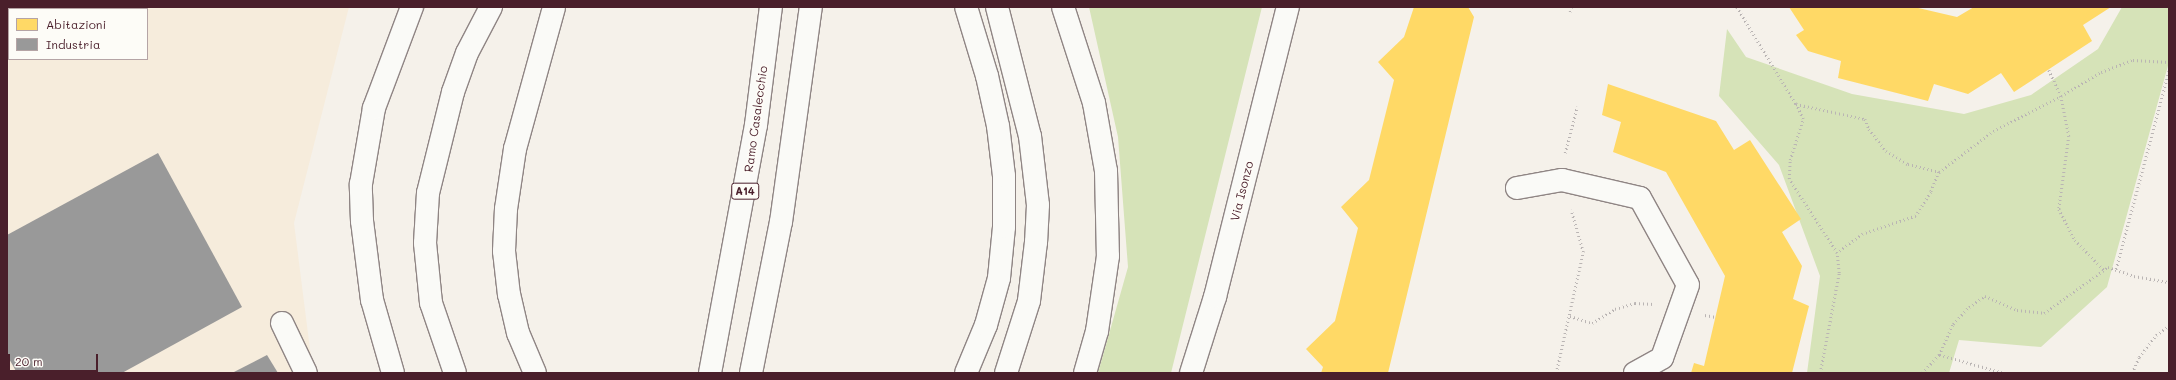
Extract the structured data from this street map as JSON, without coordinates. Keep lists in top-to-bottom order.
{
  "streets": {
    "main road": ["Ramo Casalecchio", "A14", "Via Isonzo"]
  },
  "legend": ["Abitazioni", "Industria"],
  "scale_bar": "20 m"
}
